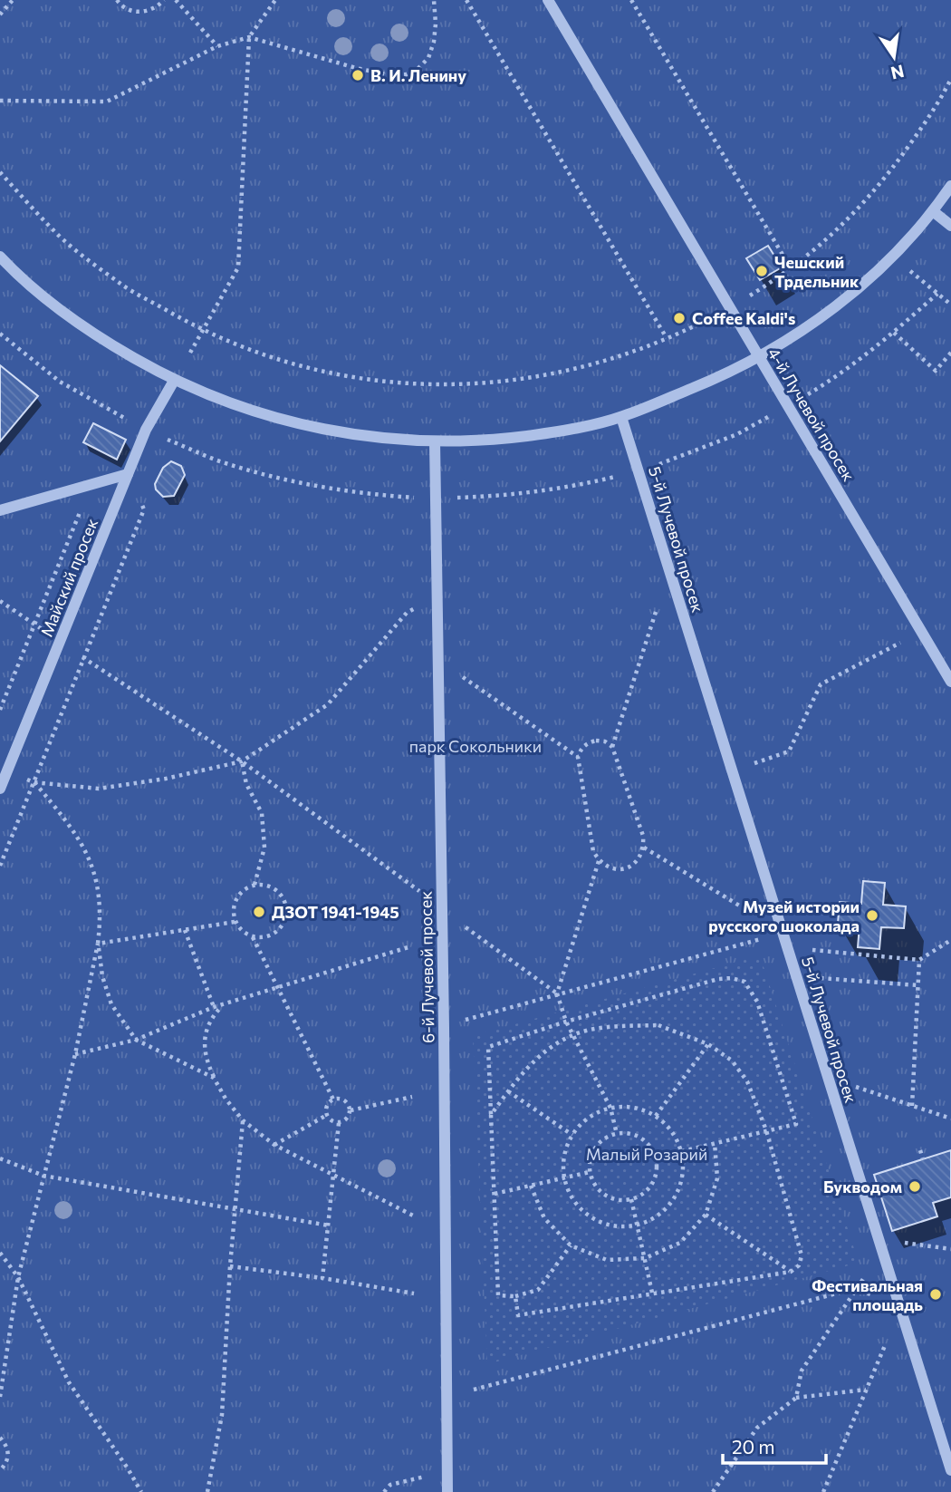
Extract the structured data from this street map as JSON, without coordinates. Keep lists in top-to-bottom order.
{
  "streets": {
    "street": [
      "4-й Лучевой просек",
      "5-й Лучевой просек",
      "Майский просек",
      "6-й Лучевой просек"
    ]
  },
  "parks": ["парк Сокольники", "Малый Розарий"],
  "places": [
    "В. И. Ленину",
    "Чешский Трдельник",
    "Coffee Kaldi's",
    "ДЗОТ 1941-1945",
    "Музей истории русского шоколада",
    "Букводом",
    "Фестивальная площадь"
  ],
  "scale_bar": "20 m",
  "north": "bottom"
}
